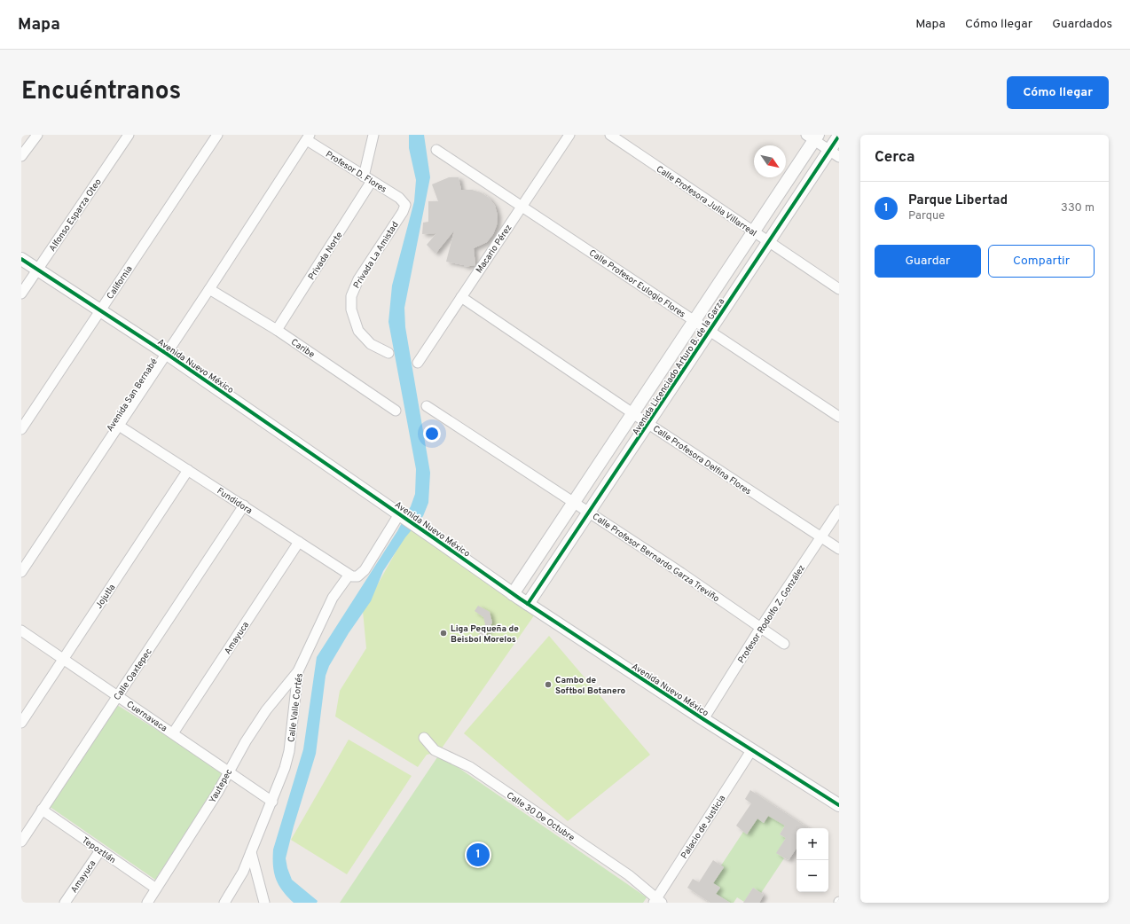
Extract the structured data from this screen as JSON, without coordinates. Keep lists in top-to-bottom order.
{
  "streets": {
    "street": [
      "Profesor D. Flores",
      "Calle Profesora Julia Villarreal",
      "Alfonso Esparza Oteo",
      "Macario Pérez",
      "Privada La Amistad",
      "Privada Norte",
      "California",
      "Calle Profesor Eulogio Flores",
      "Caribe",
      "Avenida Nuevo México",
      "Avenida Licenciado Arturo B. de la Garza",
      "Avenida San Bernabé",
      "Calle Profesora Delfina Flores",
      "Fundidora",
      "Calle Profesor Bernardo Garza Treviño",
      "Jojutla",
      "Profesor Rodolfo Z. González",
      "Amayuca",
      "Calle Oaxtepec",
      "Calle Valle Cortés",
      "Cuernavaca",
      "Yautepec",
      "Calle 30 De Octubre",
      "Palacio de Justicia",
      "Tepoztlán"
    ]
  },
  "crossings": [
    ["Profesor D. Flores", "Privada La Amistad"],
    ["Profesor D. Flores", "Privada Norte"],
    ["Profesor D. Flores", "Avenida San Bernabé"],
    ["Calle Profesora Julia Villarreal", "Avenida Licenciado Arturo B. de la Garza"],
    ["Alfonso Esparza Oteo", "Avenida Nuevo México"],
    ["Macario Pérez", "Calle Profesor Eulogio Flores"],
    ["Macario Pérez", "Calle Profesora Delfina Flores"],
    ["Privada Norte", "Caribe"],
    ["California", "Avenida Nuevo México"],
    ["Calle Profesor Eulogio Flores", "Avenida Licenciado Arturo B. de la Garza"],
    ["Caribe", "Avenida San Bernabé"],
    ["Avenida Nuevo México", "Avenida Licenciado Arturo B. de la Garza"],
    ["Avenida Nuevo México", "Avenida San Bernabé"],
    ["Avenida Nuevo México", "Profesor Rodolfo Z. González"],
    ["Avenida Nuevo México", "Palacio de Justicia"],
    ["Avenida Licenciado Arturo B. de la Garza", "Calle Profesora Delfina Flores"],
    ["Avenida Licenciado Arturo B. de la Garza", "Calle Profesor Bernardo Garza Treviño"],
    ["Avenida San Bernabé", "Fundidora"],
    ["Calle Profesora Delfina Flores", "Profesor Rodolfo Z. González"],
    ["Fundidora", "Jojutla"],
    ["Fundidora", "Amayuca"],
    ["Fundidora", "Calle Oaxtepec"],
    ["Fundidora", "Calle Valle Cortés"],
    ["Calle Profesor Bernardo Garza Treviño", "Profesor Rodolfo Z. González"],
    ["Jojutla", "Cuernavaca"],
    ["Amayuca", "Cuernavaca"],
    ["Amayuca", "Tepoztlán"],
    ["Calle Oaxtepec", "Cuernavaca"],
    ["Calle Oaxtepec", "Tepoztlán"],
    ["Calle Valle Cortés", "Cuernavaca"],
    ["Calle Valle Cortés", "Yautepec"],
    ["Cuernavaca", "Yautepec"],
    ["Yautepec", "Tepoztlán"],
    ["Calle 30 De Octubre", "Palacio de Justicia"]
  ],
  "places": ["Liga Pequeña de Beisbol Morelos", "Cambo de Softbol Botanero"],
  "north": "bottom right",
  "page": {
    "header": "Mapa",
    "nav": ["Mapa", "Cómo llegar", "Guardados"],
    "title": "Encuéntranos",
    "buttons": [
      "Cómo llegar",
      ["Guardar", "Compartir"]
    ],
    "heading": "Cerca",
    "list": [
      {
        "mark": "1",
        "name": "Parque Libertad",
        "note": "Parque",
        "value": "330 m"
      }
    ],
    "map_buttons": ["+", "−"],
    "pins": "1"
  }
}
